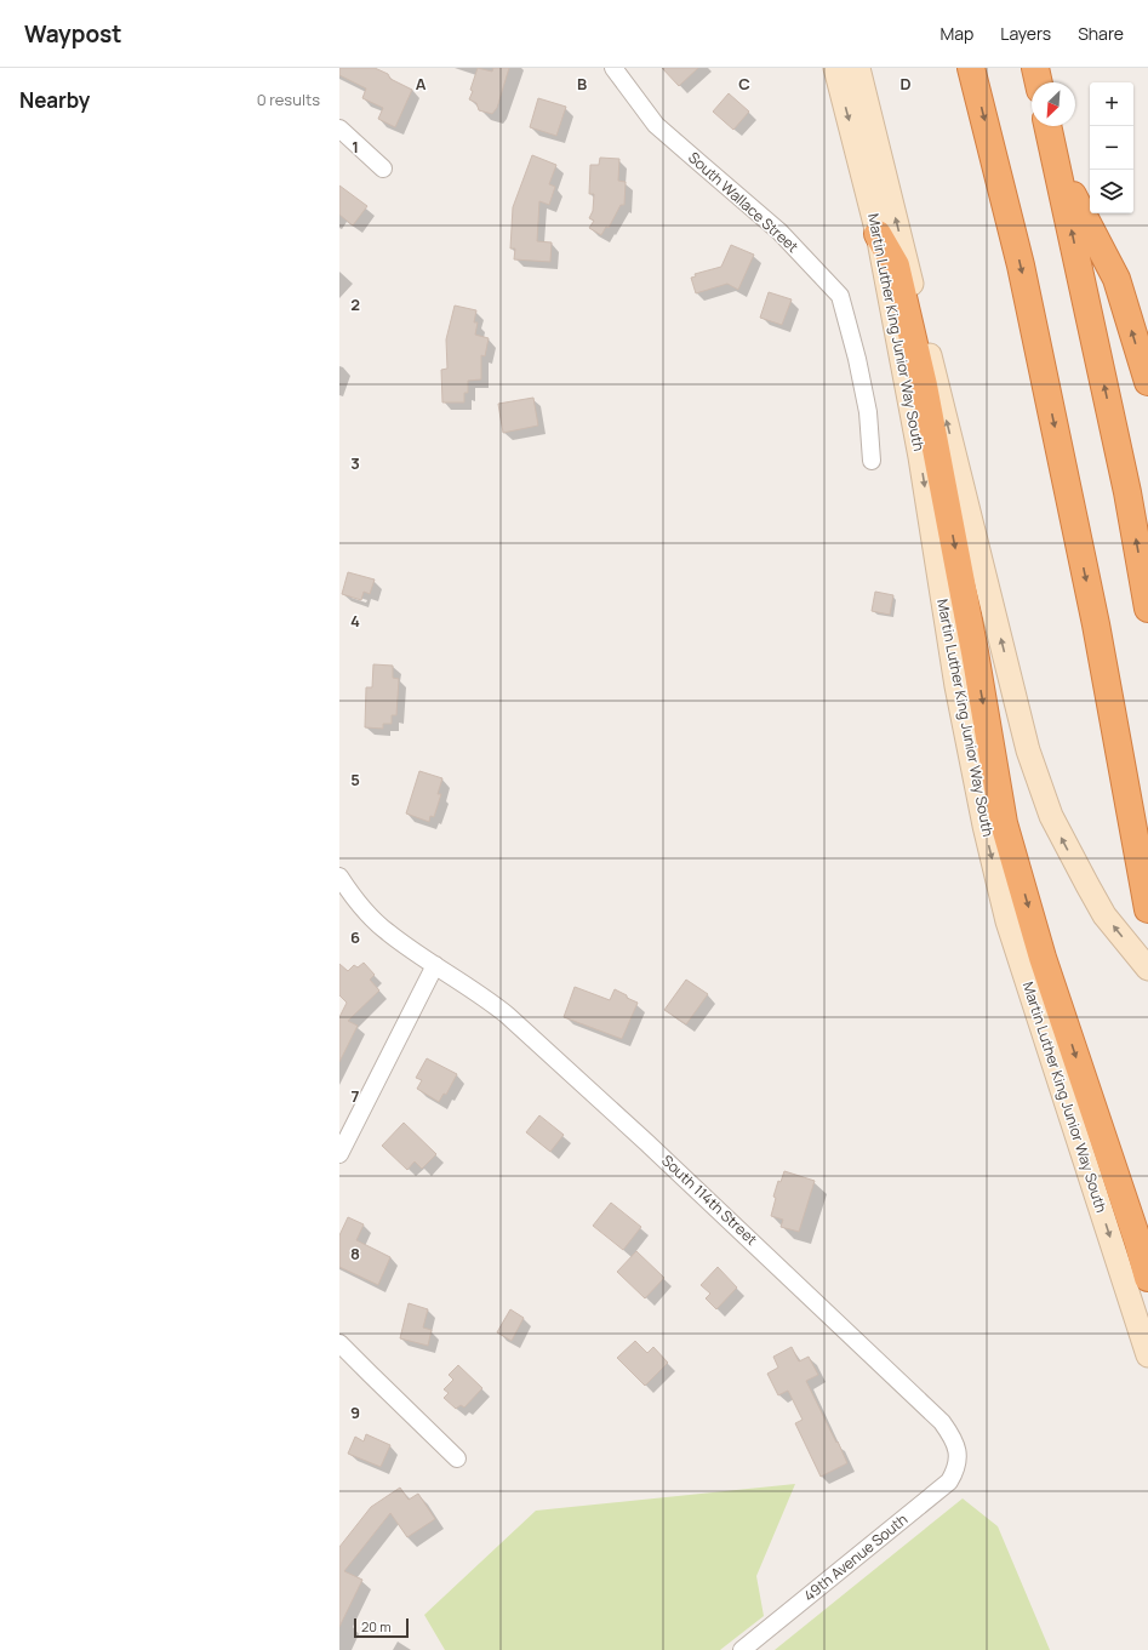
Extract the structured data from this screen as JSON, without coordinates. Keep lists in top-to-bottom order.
{
  "streets": {
    "main road": ["Martin Luther King Junior Way South"],
    "street": ["South Wallace Street", "South 114th Street", "49th Avenue South"]
  },
  "crossings": [
    ["South 114th Street", "49th Avenue South"]
  ],
  "scale_bar": "20 m",
  "north": "bottom left",
  "page": {
    "header": "Waypost",
    "nav": ["Map", "Layers", "Share"],
    "heading": ["Nearby", "0 results"],
    "map_buttons": ["+", "−"],
    "scale": "20 m"
  },
  "grid": {
    "columns": [
      "A",
      "B",
      "C",
      "D"
    ],
    "rows": [
      "1",
      "2",
      "3",
      "4",
      "5",
      "6",
      "7",
      "8",
      "9"
    ]
  }
}
